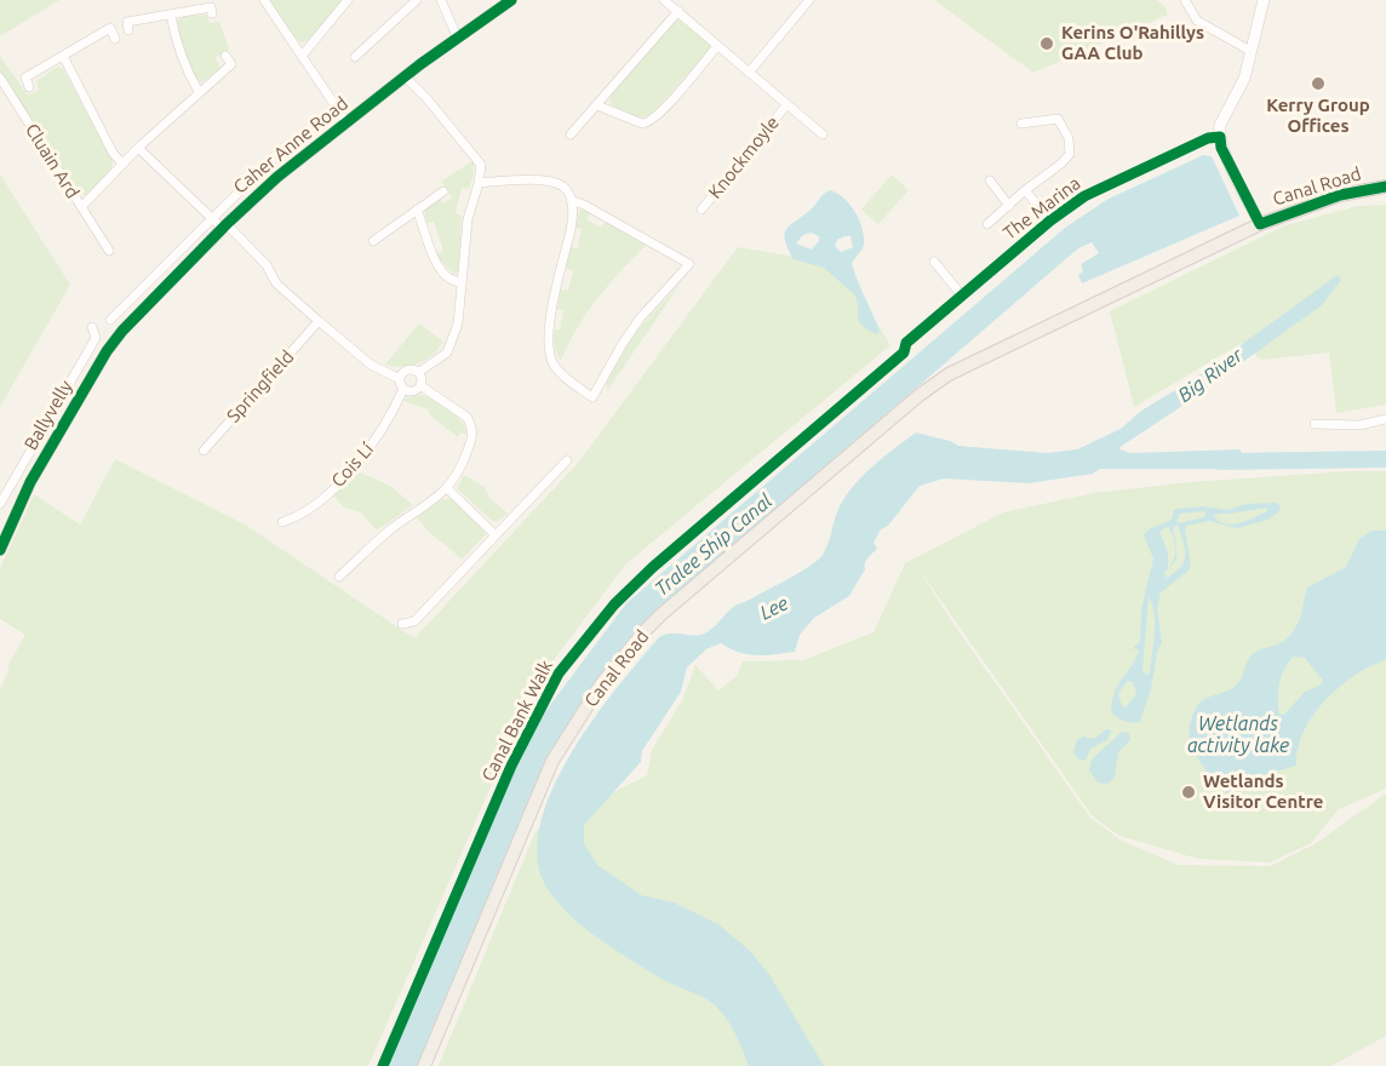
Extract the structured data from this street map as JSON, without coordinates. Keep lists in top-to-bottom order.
{
  "streets": {
    "main road": ["Canal Road"],
    "street": [
      "Caher Anne Road",
      "Knockmoyle",
      "Cluain Ard",
      "The Marina",
      "Springfield",
      "Ballyvelly",
      "Cois Lí"
    ],
    "cycle path": ["Canal Bank Walk"]
  },
  "crossings": [
    ["Caher Anne Road", "Ballyvelly"]
  ],
  "water": [
    "Big River",
    "Tralee Ship Canal",
    "Lee",
    "Wetlands activity lake"
  ],
  "places": ["Kerins O'Rahillys GAA Club", "Kerry Group Offices", "Wetlands Visitor Centre"]
}
